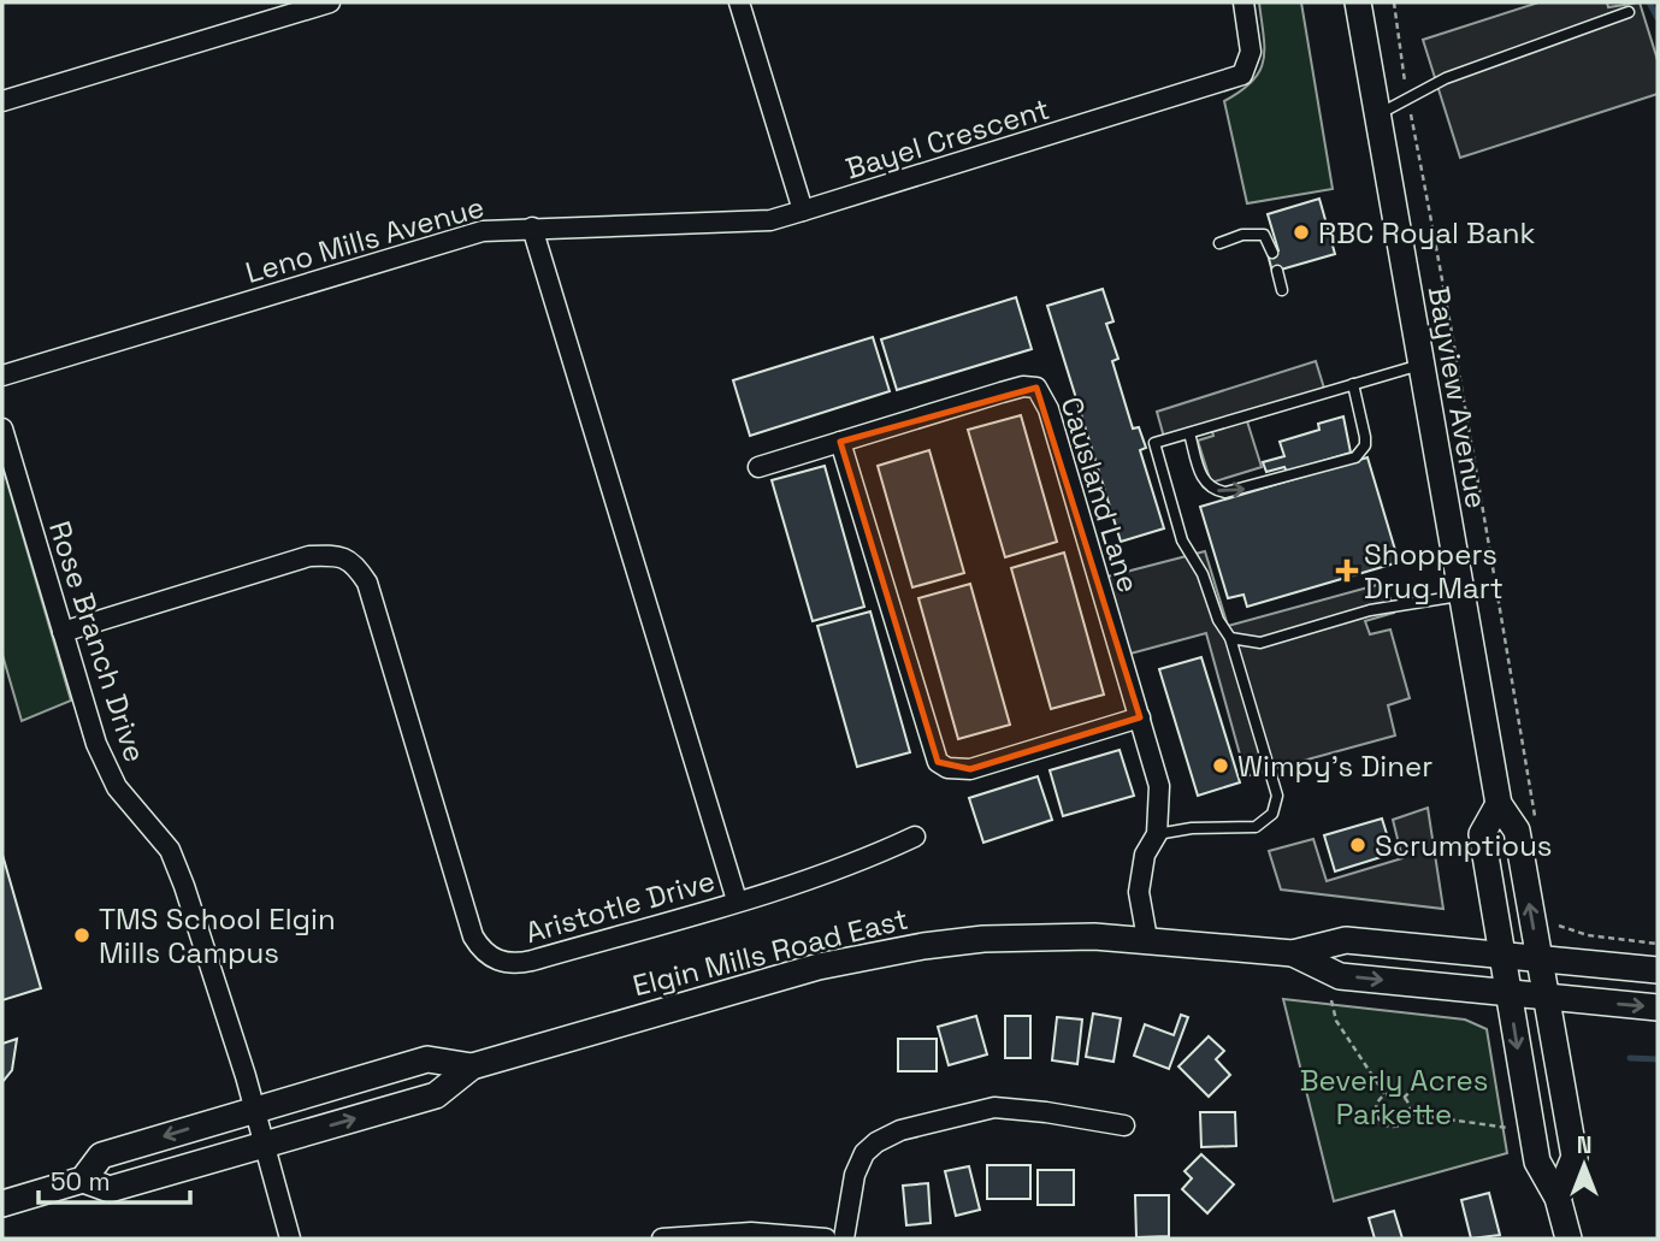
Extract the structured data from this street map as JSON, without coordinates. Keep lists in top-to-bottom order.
{
  "streets": {
    "main road": ["Bayview Avenue", "Elgin Mills Road East"],
    "street": [
      "Bayel Crescent",
      "Leno Mills Avenue",
      "Causland Lane",
      "Rose Branch Drive",
      "Aristotle Drive"
    ]
  },
  "crossings": [
    ["Bayel Crescent", "Leno Mills Avenue"],
    ["Leno Mills Avenue", "Aristotle Drive"],
    ["Bayview Avenue", "Elgin Mills Road East"],
    ["Causland Lane", "Elgin Mills Road East"],
    ["Rose Branch Drive", "Aristotle Drive"],
    ["Rose Branch Drive", "Elgin Mills Road East"]
  ],
  "parks": ["Beverly Acres Parkette"],
  "places": {
    "other": [
      "RBC Royal Bank",
      "Wimpy's Diner",
      "Scrumptious",
      "TMS School Elgin Mills Campus"
    ],
    "health": ["Shoppers Drug Mart"]
  },
  "scale_bar": "50 m",
  "north": "top"
}
